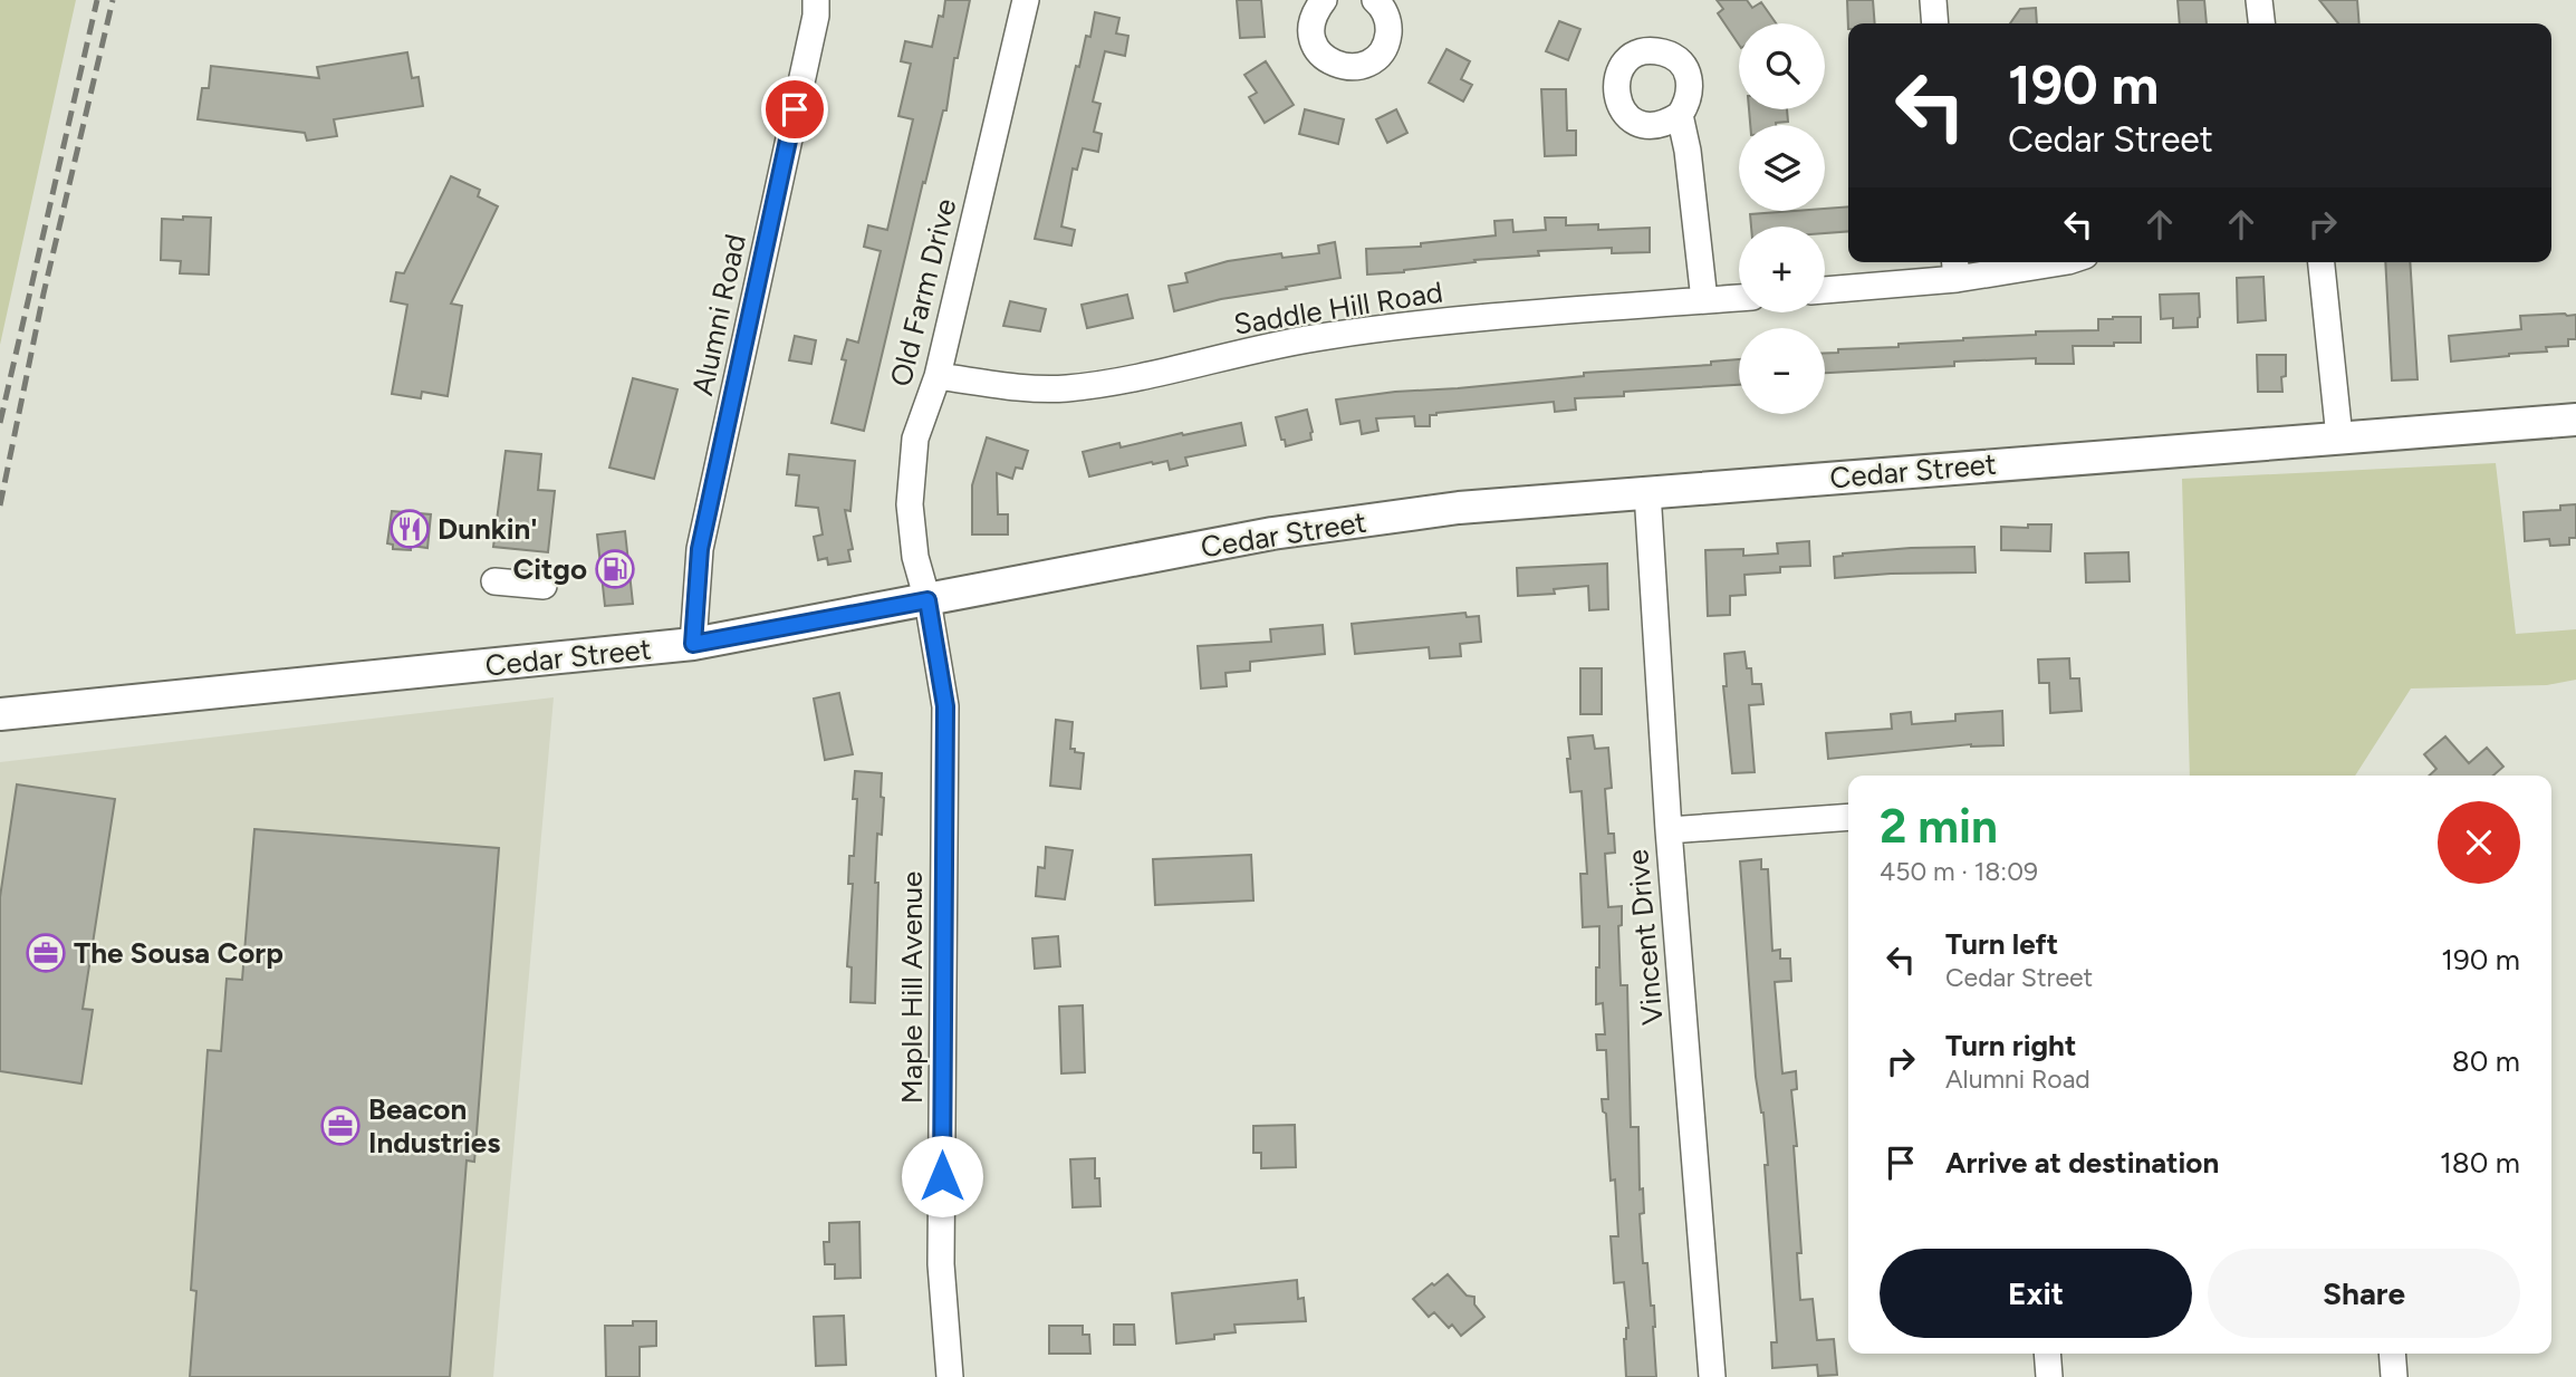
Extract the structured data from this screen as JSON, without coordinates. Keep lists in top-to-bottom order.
{
  "streets": {
    "main road": ["Cedar Street"],
    "street": [
      "Old Farm Drive",
      "Saddle Hill Road",
      "Alumni Road",
      "Vincent Drive",
      "Maple Hill Avenue"
    ]
  },
  "crossings": [
    ["Old Farm Drive", "Saddle Hill Road"],
    ["Old Farm Drive", "Cedar Street"],
    ["Old Farm Drive", "Maple Hill Avenue"],
    ["Alumni Road", "Cedar Street"],
    ["Cedar Street", "Vincent Drive"],
    ["Cedar Street", "Maple Hill Avenue"]
  ],
  "places": {
    "restaurant": ["Dunkin'"],
    "fuel station": ["Citgo"],
    "office": ["The Sousa Corp", "Beacon Industries"]
  },
  "page": {
    "map_buttons": ["+", "−"],
    "turn": ["190 m", "Cedar Street"],
    "heading": ["2 min", "450 m · 18:09"],
    "list": [
      {
        "name": "Turn left",
        "note": "Cedar Street",
        "value": "190 m"
      },
      {
        "name": "Turn right",
        "note": "Alumni Road",
        "value": "80 m"
      },
      {
        "name": "Arrive at destination",
        "value": "180 m"
      }
    ],
    "buttons": ["Exit", "Share"]
  }
}
